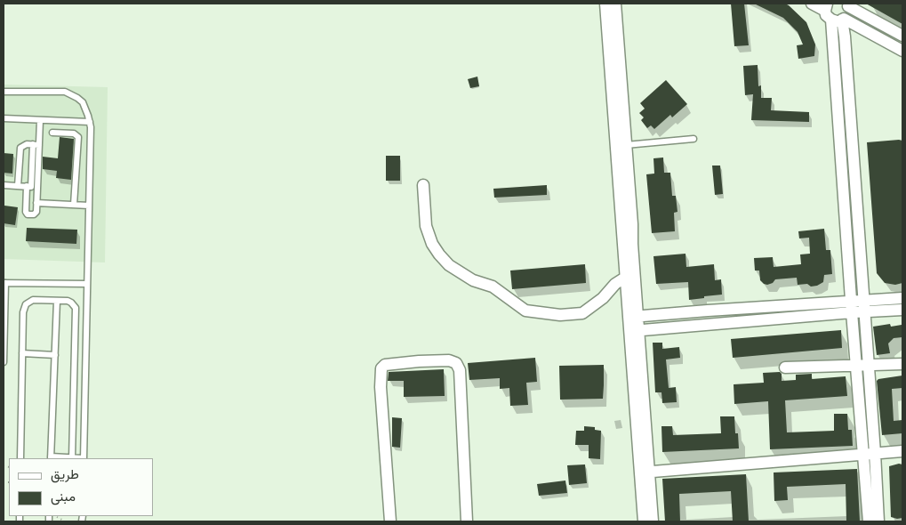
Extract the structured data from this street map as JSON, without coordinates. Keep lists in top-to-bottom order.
{
  "legend": ["طريق", "مبنى"]
}
